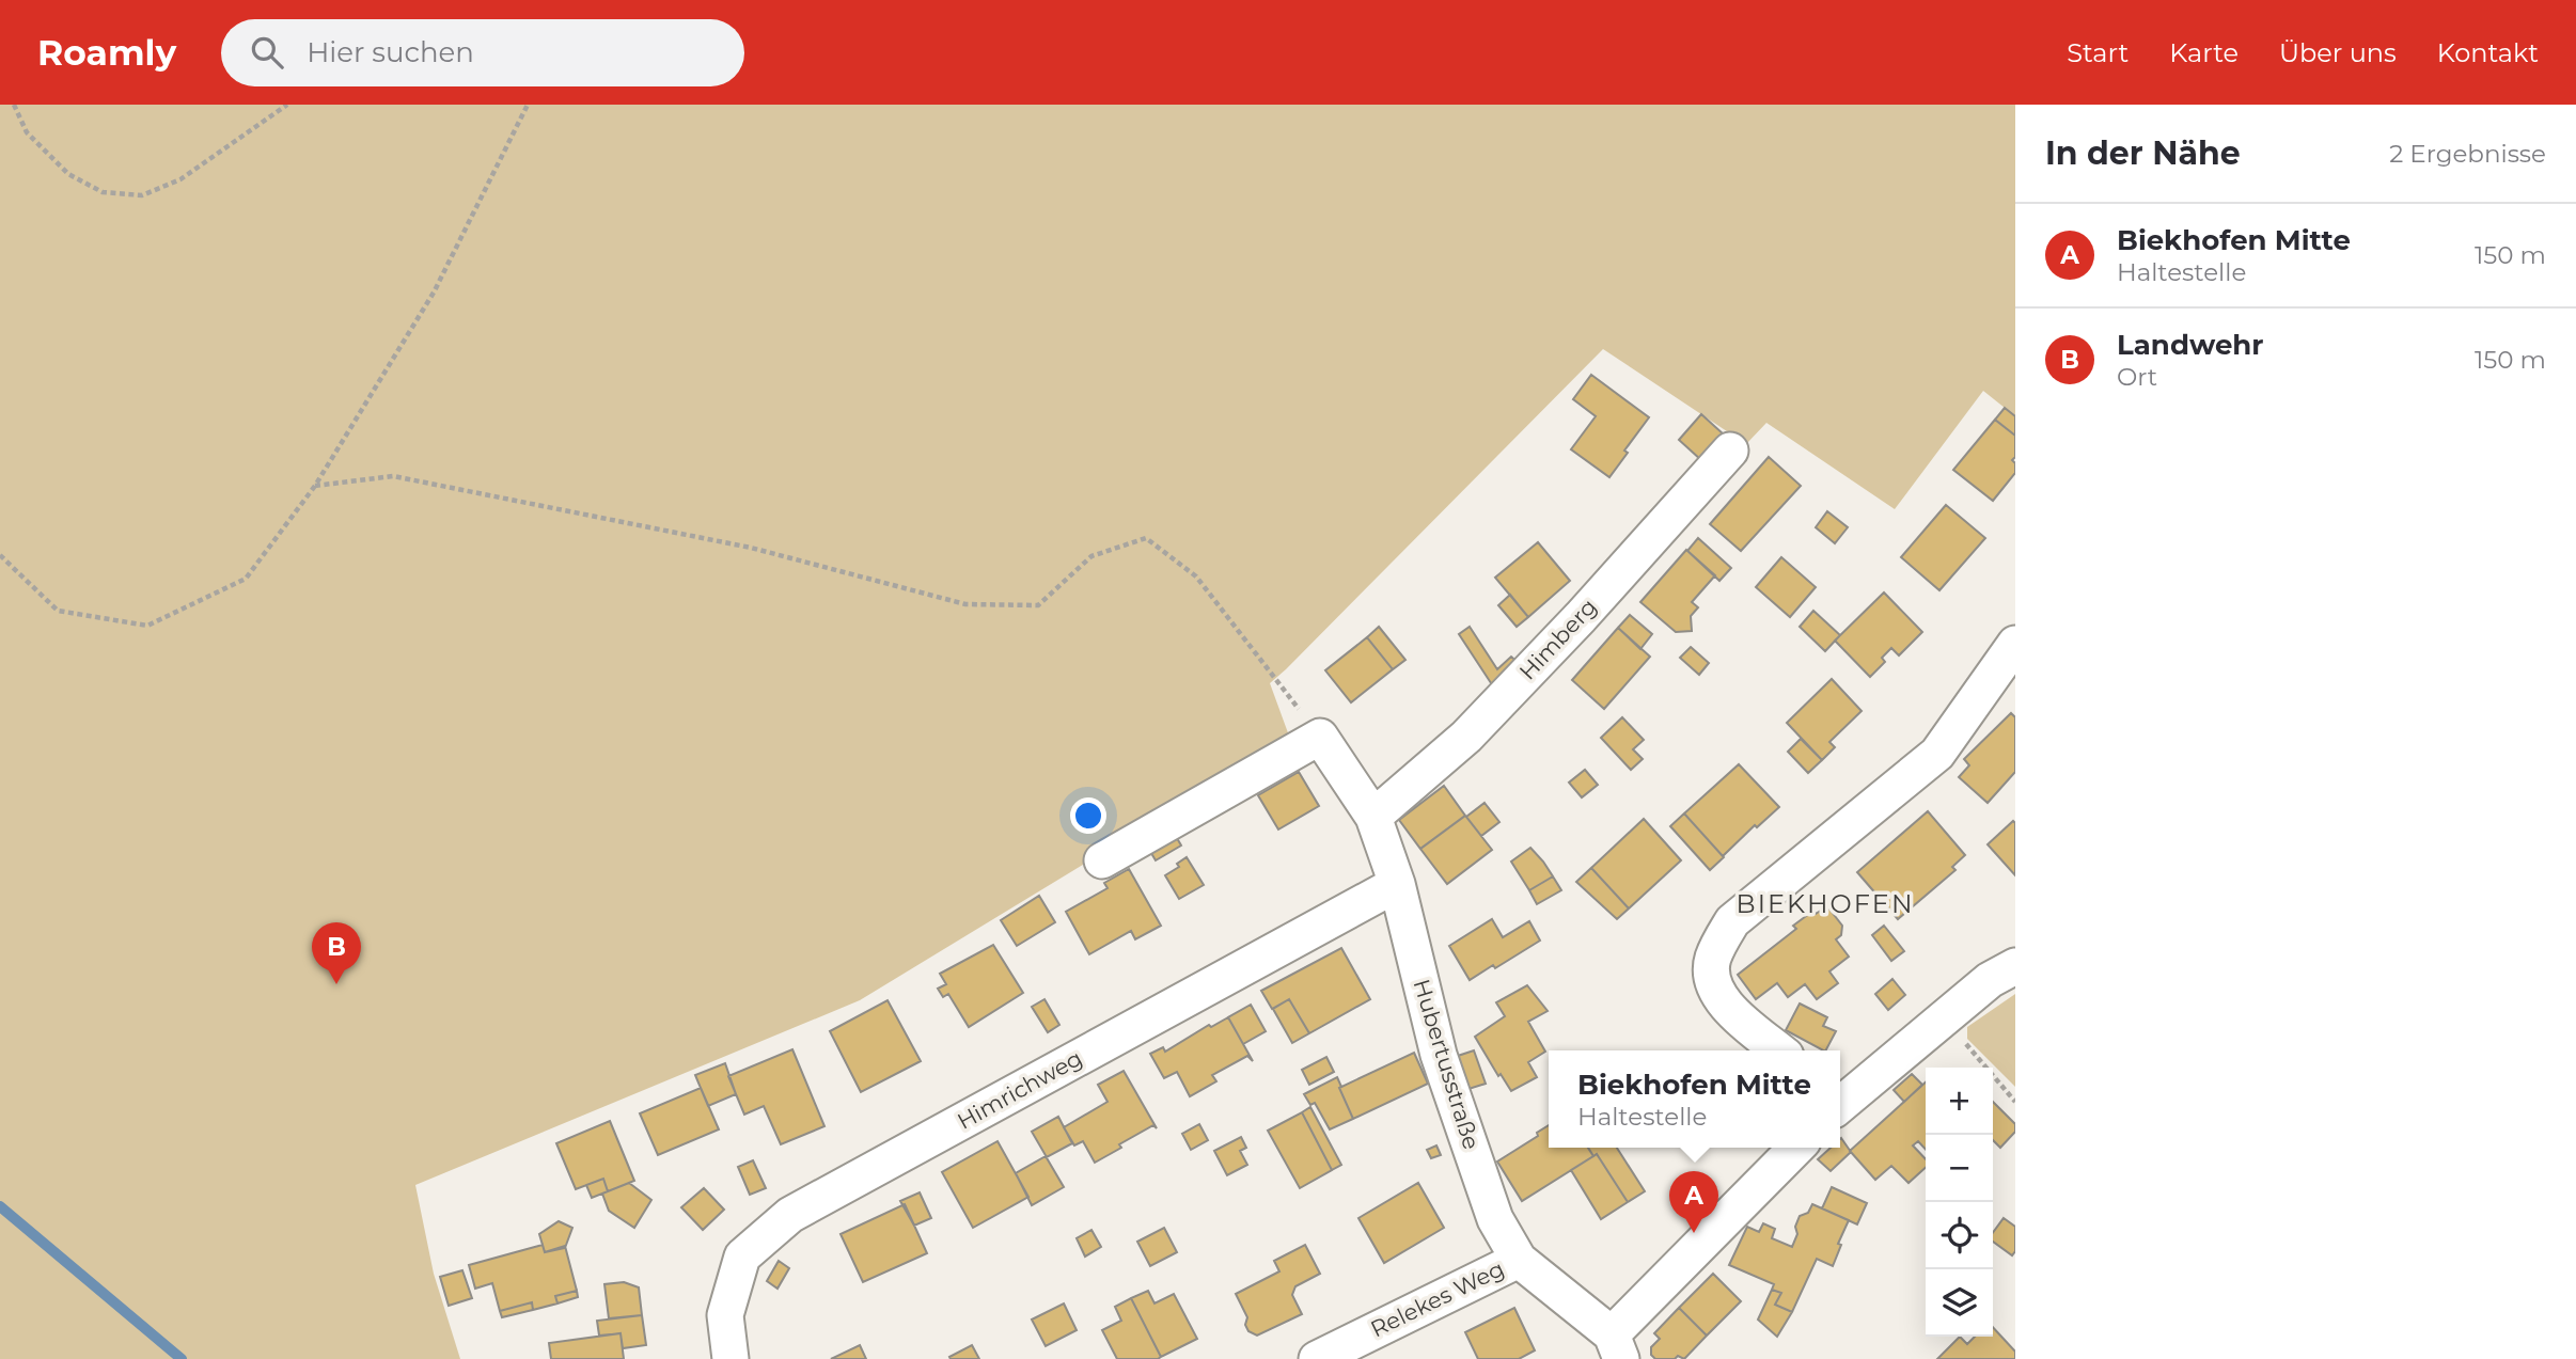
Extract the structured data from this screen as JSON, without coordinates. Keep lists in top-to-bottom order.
{
  "streets": {
    "street": [
      "Himberg",
      "Hubertusstraße",
      "Himrichweg",
      "Relekes Weg"
    ]
  },
  "crossings": [
    ["Himberg", "Hubertusstraße"],
    ["Hubertusstraße", "Himrichweg"],
    ["Hubertusstraße", "Relekes Weg"]
  ],
  "districts": ["BIEKHOFEN"],
  "page": {
    "header": "Roamly",
    "search": "Hier suchen",
    "nav": [
      "Start",
      "Karte",
      "Über uns",
      "Kontakt"
    ],
    "heading": ["In der Nähe", "2 Ergebnisse"],
    "list": [
      {
        "mark": "A",
        "name": "Biekhofen Mitte",
        "note": "Haltestelle",
        "value": "150 m"
      },
      {
        "mark": "B",
        "name": "Landwehr",
        "note": "Ort",
        "value": "150 m"
      }
    ],
    "pins": ["B", "A"],
    "popup": ["Biekhofen Mitte", "Haltestelle"],
    "map_buttons": ["+", "−"]
  }
}
